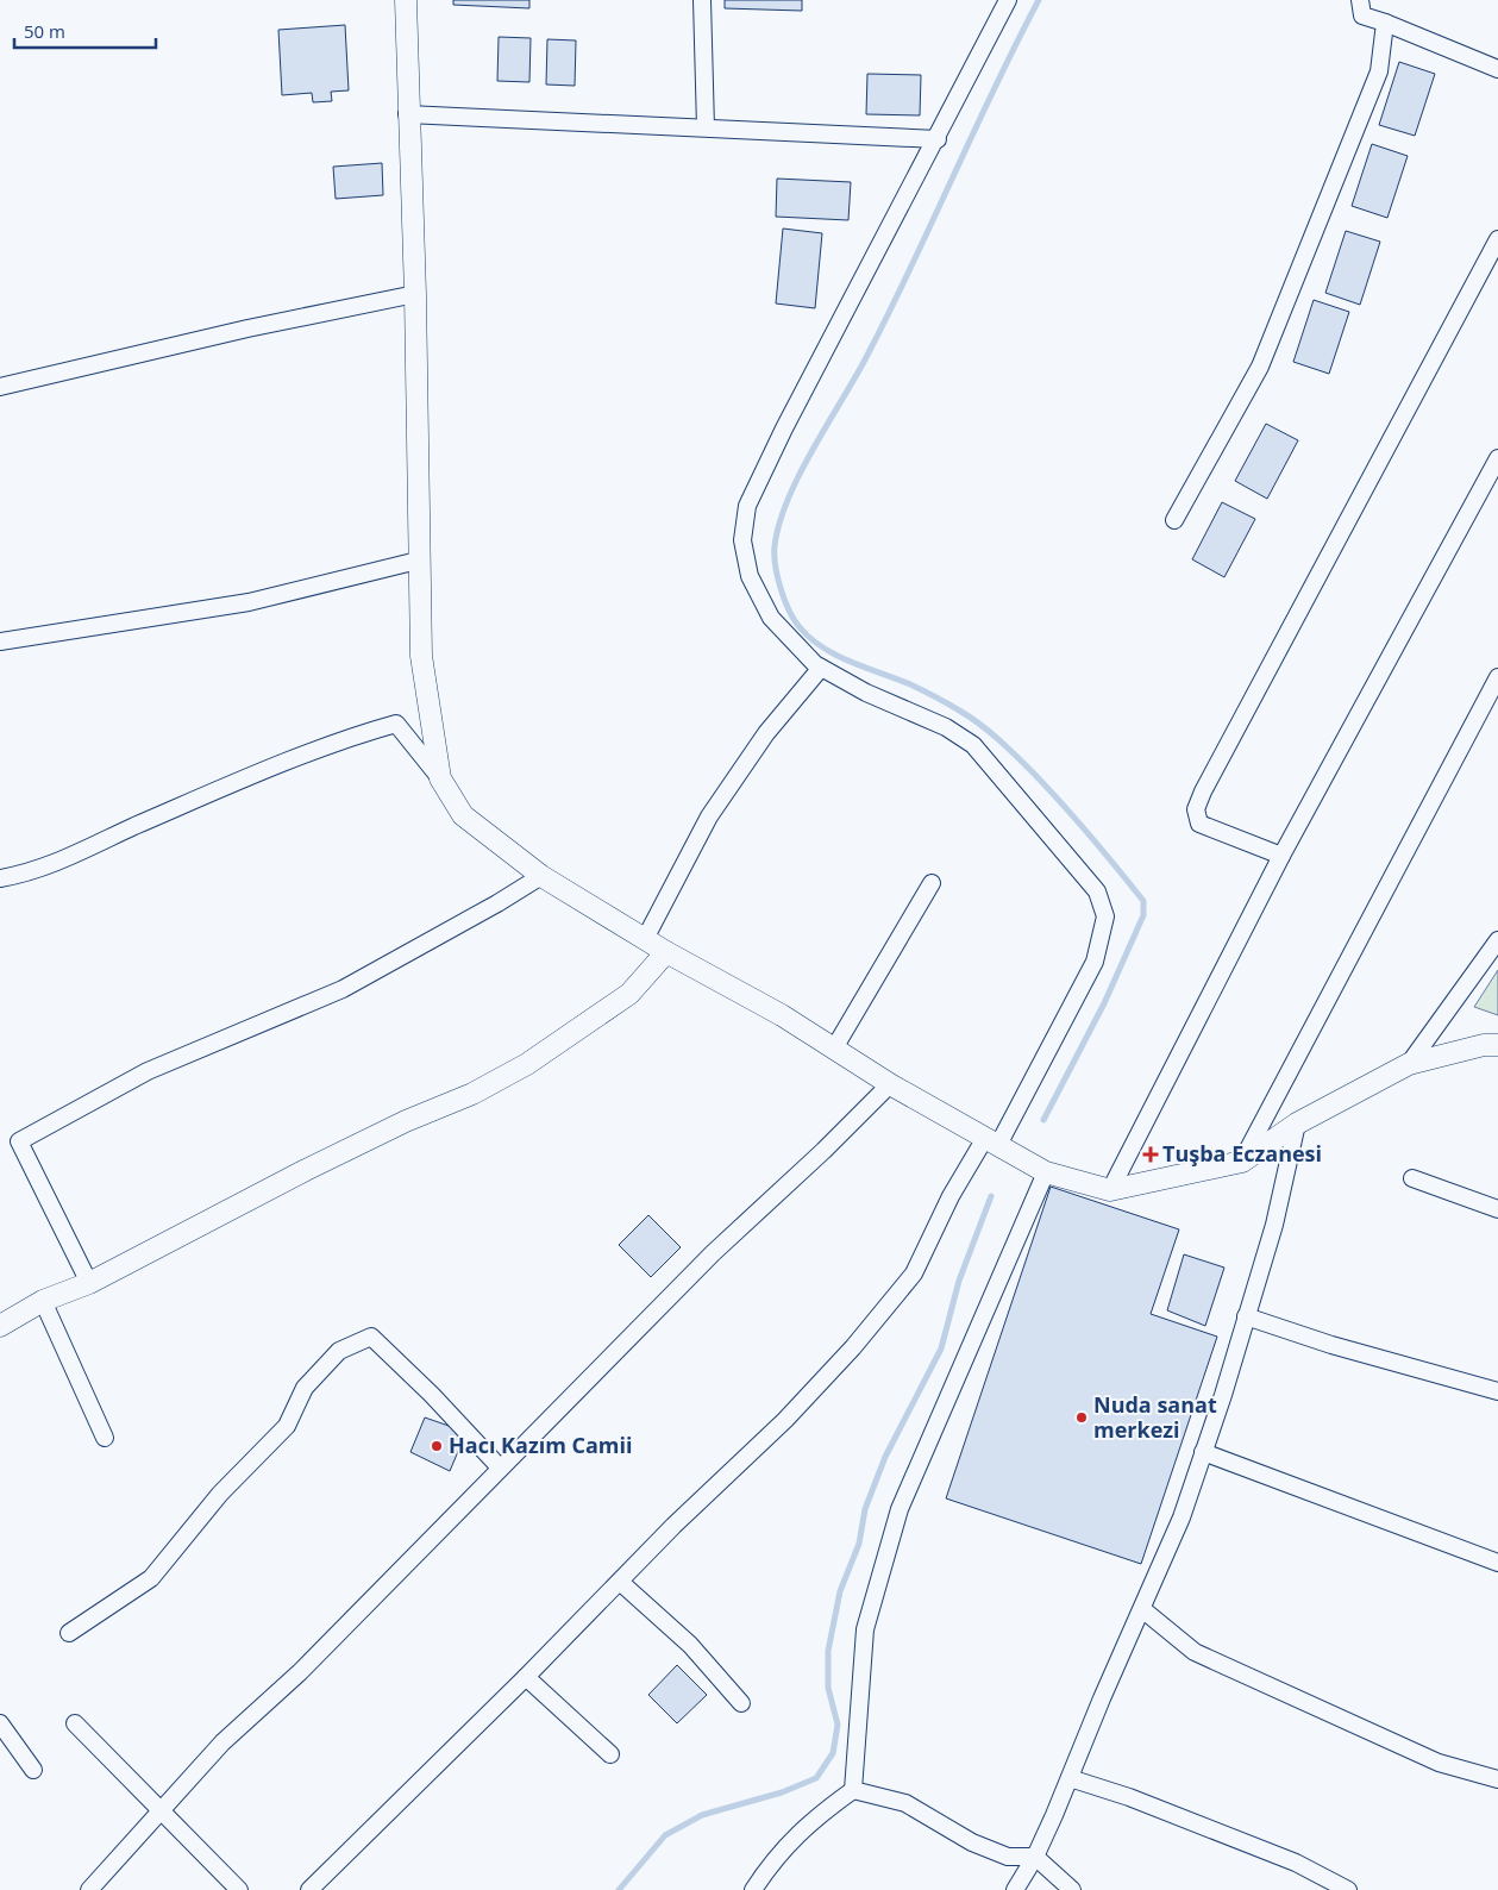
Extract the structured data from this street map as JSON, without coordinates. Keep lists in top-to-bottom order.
{
  "places": {
    "health": ["Tuşba Eczanesi"],
    "other": ["Nuda sanat merkezi", "Hacı Kazım Camii"]
  },
  "scale_bar": "50 m"
}
